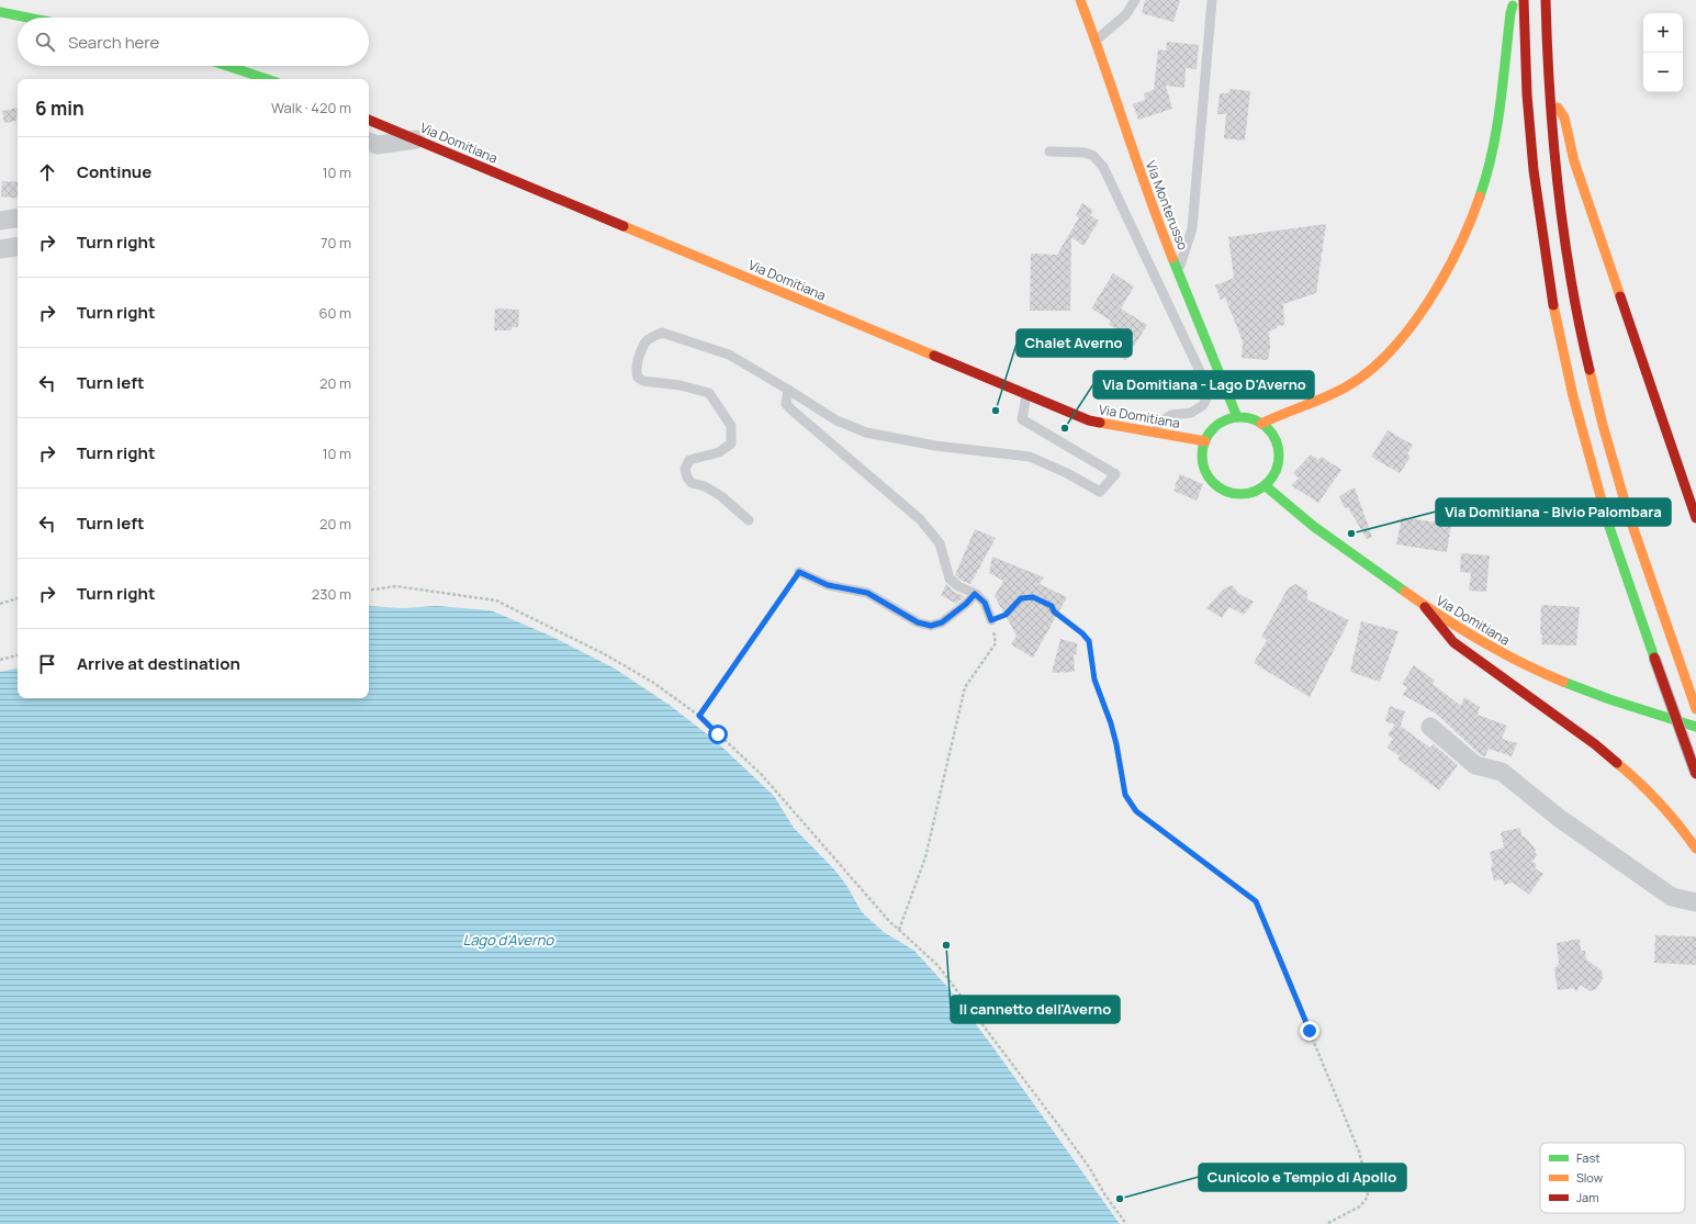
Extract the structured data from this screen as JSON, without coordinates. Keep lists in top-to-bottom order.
{
  "streets": {
    "main road": ["Via Domitiana", "Via Monterusso"]
  },
  "crossings": [
    ["Via Domitiana", "Via Monterusso"]
  ],
  "water": ["Lago d'Averno"],
  "places": [
    "Chalet Averno",
    "Via Domitiana - Lago D'Averno",
    "Via Domitiana - Bivio Palombara",
    "Il cannetto dell'Averno",
    "Cunicolo e Tempio di Apollo"
  ],
  "legend": ["Fast", "Slow", "Jam"],
  "page": {
    "map_buttons": ["+", "−"],
    "search": "Search here",
    "heading": ["6 min", "Walk · 420 m"],
    "list": [
      ["Continue", "10 m"],
      ["Turn right", "70 m"],
      ["Turn right", "60 m"],
      ["Turn left", "20 m"],
      ["Turn right", "10 m"],
      ["Turn left", "20 m"],
      ["Turn right", "230 m"],
      "Arrive at destination"
    ]
  }
}
